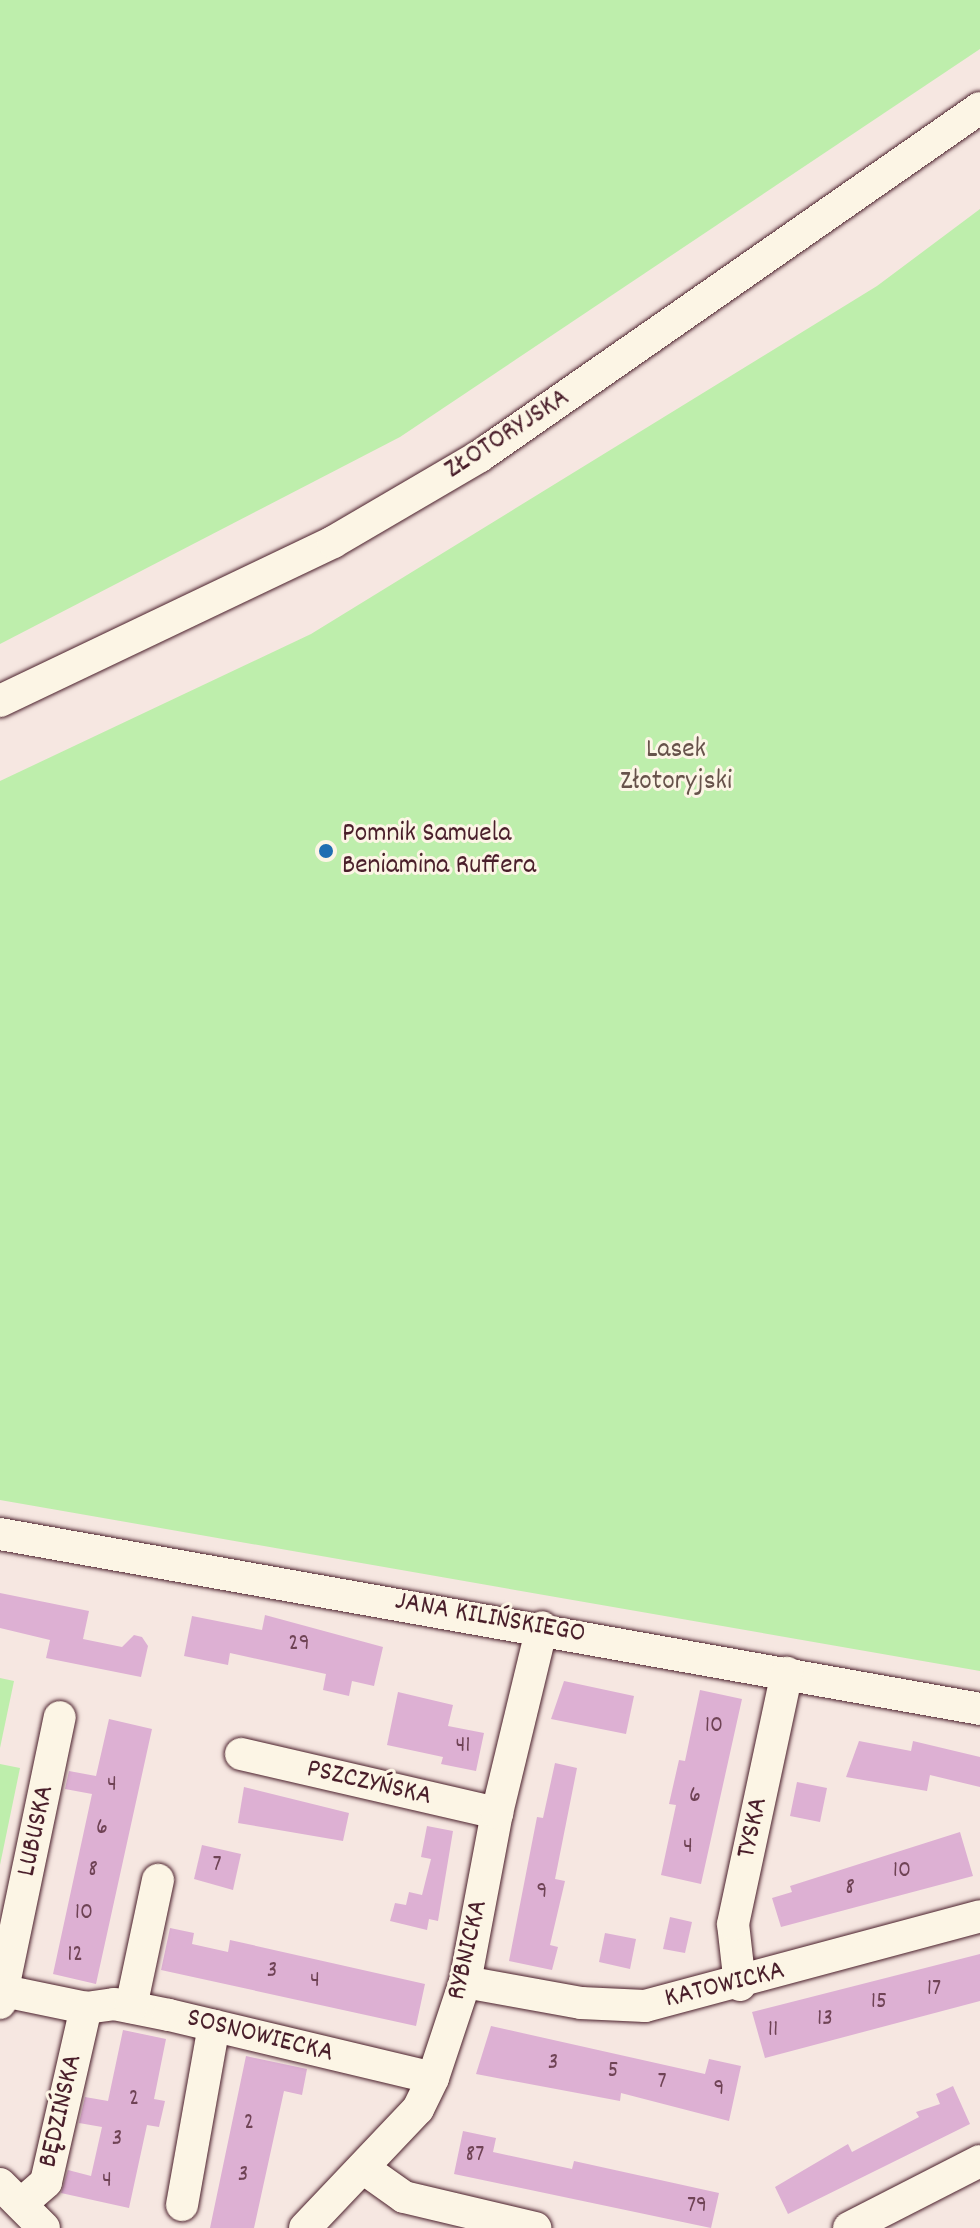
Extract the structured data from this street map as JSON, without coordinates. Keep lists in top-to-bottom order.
{
  "streets": {
    "street": [
      "ZŁOTORYJSKA",
      "JANA KILIŃSKIEGO",
      "PSZCZYŃSKA",
      "TYSKA",
      "LUBUSKA",
      "RYBNICKA",
      "KATOWICKA",
      "SOSNOWIECKA",
      "BĘDZIŃSKA"
    ]
  },
  "crossings": [
    ["JANA KILIŃSKIEGO", "TYSKA"],
    ["JANA KILIŃSKIEGO", "RYBNICKA"],
    ["PSZCZYŃSKA", "RYBNICKA"],
    ["TYSKA", "KATOWICKA"],
    ["LUBUSKA", "SOSNOWIECKA"],
    ["LUBUSKA", "BĘDZIŃSKA"],
    ["RYBNICKA", "KATOWICKA"],
    ["RYBNICKA", "SOSNOWIECKA"],
    ["SOSNOWIECKA", "BĘDZIŃSKA"]
  ],
  "parks": ["Lasek Złotoryjski"],
  "places": ["Pomnik Samuela Beniamina Ruffera"],
  "house_numbers": [
    "29",
    "10",
    "41",
    "4",
    "6",
    "6",
    "4",
    "7",
    "8",
    "10",
    "8",
    "9",
    "10",
    "12",
    "3",
    "4",
    "17",
    "15",
    "13",
    "11",
    "3",
    "5",
    "7",
    "9",
    "2",
    "2",
    "3",
    "87",
    "3",
    "4",
    "79"
  ]
}
